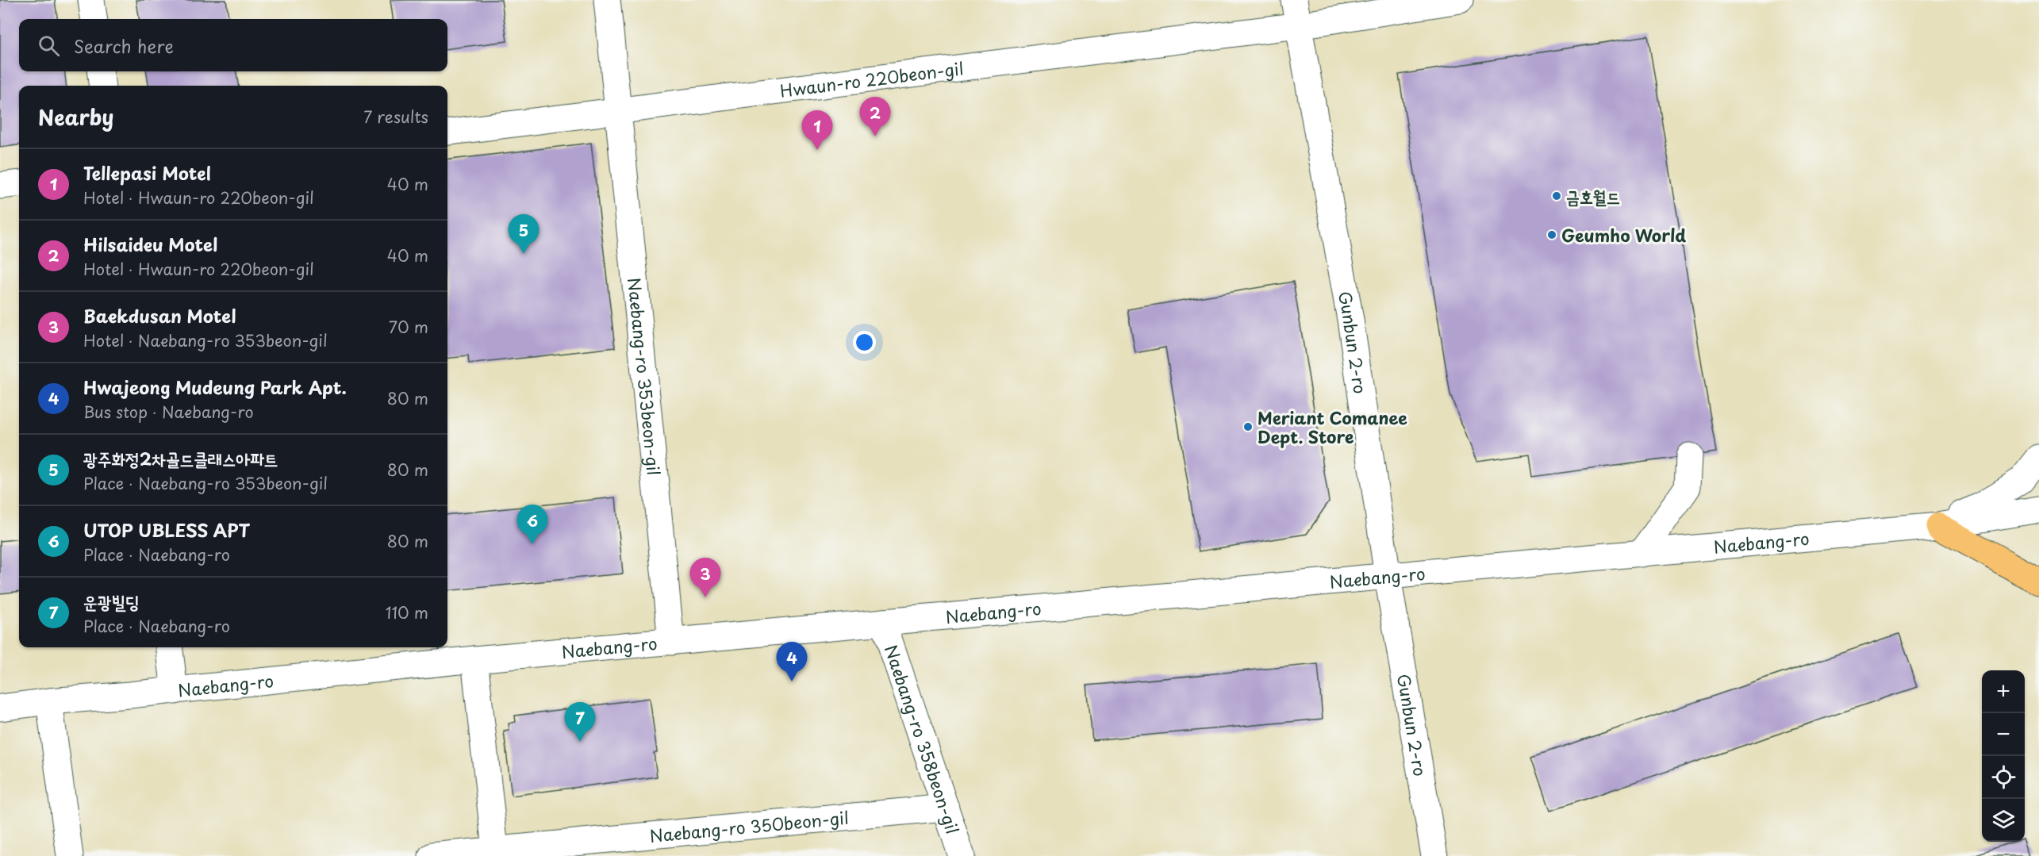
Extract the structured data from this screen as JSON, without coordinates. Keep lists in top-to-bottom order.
{
  "streets": {
    "street": [
      "Hwaun-ro 220beon-gil",
      "Gunbun 2-ro",
      "Naebang-ro 353beon-gil",
      "Naebang-ro",
      "Naebang-ro 358beon-gil",
      "Naebang-ro 350beon-gil"
    ]
  },
  "crossings": [
    ["Hwaun-ro 220beon-gil", "Gunbun 2-ro"],
    ["Hwaun-ro 220beon-gil", "Naebang-ro 353beon-gil"],
    ["Gunbun 2-ro", "Naebang-ro"],
    ["Naebang-ro 353beon-gil", "Naebang-ro"],
    ["Naebang-ro", "Naebang-ro 358beon-gil"],
    ["Naebang-ro 358beon-gil", "Naebang-ro 350beon-gil"]
  ],
  "places": ["금호월드", "Geumho World", "Meriant Comanee Dept. Store"],
  "page": {
    "search": "Search here",
    "heading": ["Nearby", "7 results"],
    "pins": [
      "2",
      "1",
      "5",
      "6",
      "3",
      "4",
      "7"
    ],
    "list": [
      {
        "mark": "1",
        "name": "Tellepasi Motel",
        "note": "Hotel · Hwaun-ro 220beon-gil",
        "value": "40 m"
      },
      {
        "mark": "2",
        "name": "Hilsaideu Motel",
        "note": "Hotel · Hwaun-ro 220beon-gil",
        "value": "40 m"
      },
      {
        "mark": "3",
        "name": "Baekdusan Motel",
        "note": "Hotel · Naebang-ro 353beon-gil",
        "value": "70 m"
      },
      {
        "mark": "4",
        "name": "Hwajeong Mudeung Park Apt.",
        "note": "Bus stop · Naebang-ro",
        "value": "80 m"
      },
      {
        "mark": "5",
        "name": "광주화정2차골드클래스아파트",
        "note": "Place · Naebang-ro 353beon-gil",
        "value": "80 m"
      },
      {
        "mark": "6",
        "name": "UTOP UBLESS APT",
        "note": "Place · Naebang-ro",
        "value": "80 m"
      },
      {
        "mark": "7",
        "name": "운광빌딩",
        "note": "Place · Naebang-ro",
        "value": "110 m"
      }
    ],
    "map_buttons": ["+", "−"]
  }
}
